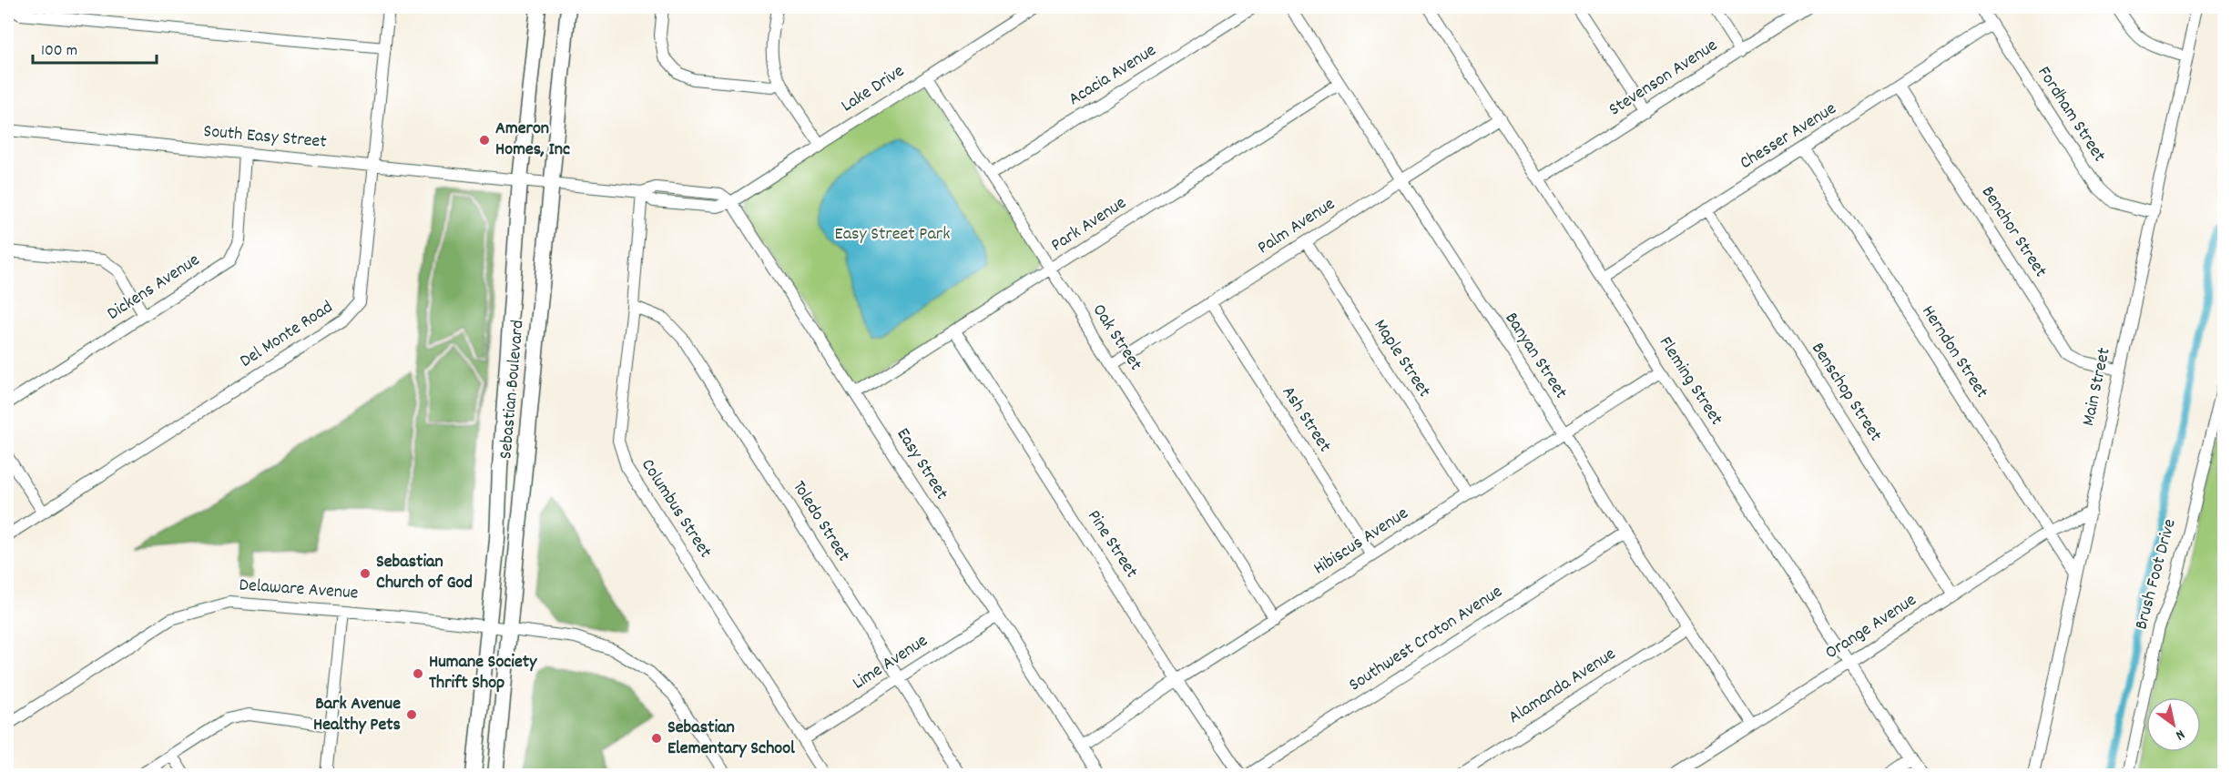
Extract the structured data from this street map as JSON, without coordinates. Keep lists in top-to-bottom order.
{
  "streets": {
    "main road": ["Sebastian Boulevard"],
    "street": [
      "Acacia Avenue",
      "Stevenson Avenue",
      "Lake Drive",
      "Fordham Street",
      "Chesser Avenue",
      "South Easy Street",
      "Park Avenue",
      "Palm Avenue",
      "Benchor Street",
      "Dickens Avenue",
      "Del Monte Road",
      "Oak Street",
      "Herndon Street",
      "Banyan Street",
      "Maple Street",
      "Fleming Street",
      "Main Street",
      "Benschop Street",
      "Ash Street",
      "Easy Street",
      "Columbus Street",
      "Toledo Street",
      "Hibiscus Avenue",
      "Pine Street",
      "Brush Foot Drive",
      "Delaware Avenue",
      "Orange Avenue",
      "Southwest Croton Avenue",
      "Lime Avenue",
      "Alamanda Avenue"
    ]
  },
  "crossings": [
    ["Acacia Avenue", "Oak Street"],
    ["Stevenson Avenue", "Fleming Street"],
    ["Lake Drive", "Oak Street"],
    ["Lake Drive", "Easy Street"],
    ["Fordham Street", "Chesser Avenue"],
    ["Fordham Street", "Main Street"],
    ["Chesser Avenue", "Benchor Street"],
    ["Chesser Avenue", "Herndon Street"],
    ["Chesser Avenue", "Fleming Street"],
    ["Chesser Avenue", "Benschop Street"],
    ["South Easy Street", "Dickens Avenue"],
    ["South Easy Street", "Del Monte Road"],
    ["South Easy Street", "Sebastian Boulevard"],
    ["Park Avenue", "Oak Street"],
    ["Park Avenue", "Banyan Street"],
    ["Park Avenue", "Easy Street"],
    ["Park Avenue", "Pine Street"],
    ["Palm Avenue", "Oak Street"],
    ["Palm Avenue", "Banyan Street"],
    ["Palm Avenue", "Maple Street"],
    ["Palm Avenue", "Fleming Street"],
    ["Palm Avenue", "Ash Street"],
    ["Benchor Street", "Main Street"],
    ["Oak Street", "Hibiscus Avenue"],
    ["Herndon Street", "Main Street"],
    ["Herndon Street", "Orange Avenue"],
    ["Banyan Street", "Hibiscus Avenue"],
    ["Banyan Street", "Orange Avenue"],
    ["Banyan Street", "Southwest Croton Avenue"],
    ["Banyan Street", "Alamanda Avenue"],
    ["Maple Street", "Hibiscus Avenue"],
    ["Fleming Street", "Hibiscus Avenue"],
    ["Fleming Street", "Orange Avenue"],
    ["Main Street", "Orange Avenue"],
    ["Sebastian Boulevard", "Delaware Avenue"],
    ["Benschop Street", "Orange Avenue"],
    ["Ash Street", "Hibiscus Avenue"],
    ["Easy Street", "Hibiscus Avenue"],
    ["Easy Street", "Lime Avenue"],
    ["Columbus Street", "Toledo Street"],
    ["Columbus Street", "Lime Avenue"],
    ["Toledo Street", "Lime Avenue"],
    ["Hibiscus Avenue", "Pine Street"]
  ],
  "parks": ["Easy Street Park"],
  "places": [
    "Ameron Homes, Inc",
    "Sebastian Church of God",
    "Humane Society Thrift Shop",
    "Bark Avenue Healthy Pets",
    "Sebastian Elementary School"
  ],
  "scale_bar": "100 m",
  "north": "bottom right"
}
